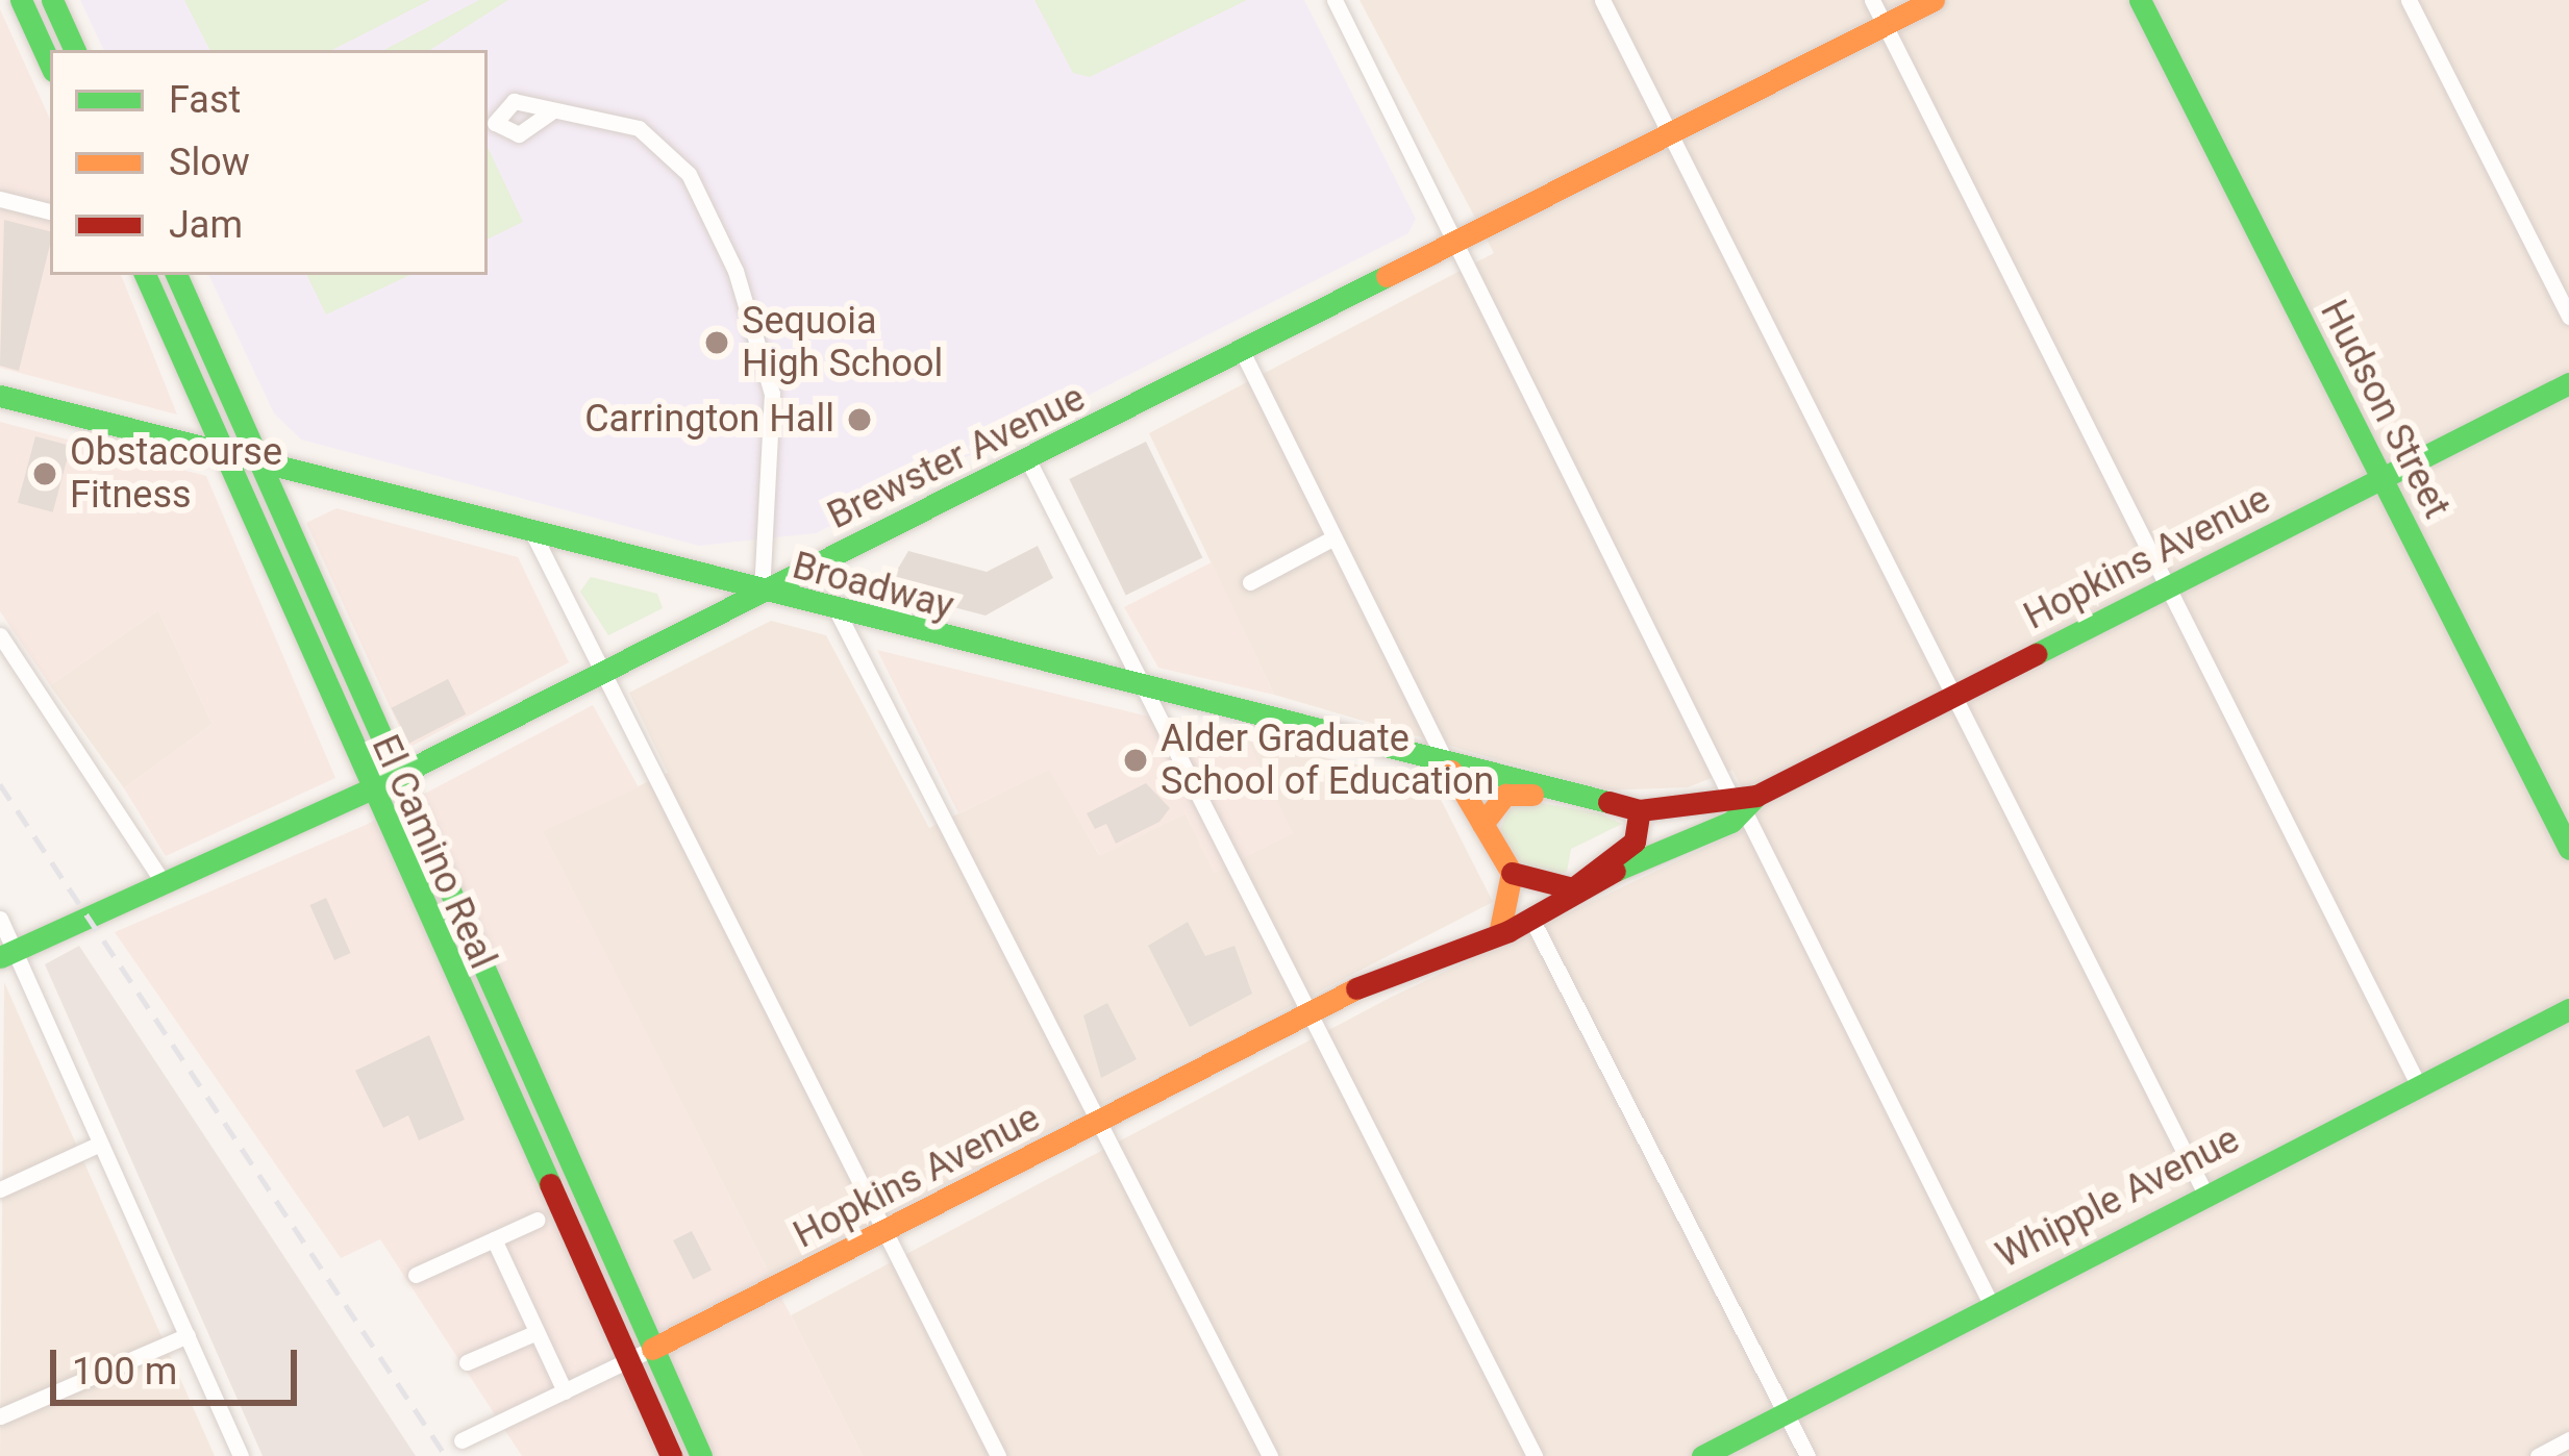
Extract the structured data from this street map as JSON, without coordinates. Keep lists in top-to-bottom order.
{
  "streets": {
    "street": [
      "Hudson Street",
      "Brewster Avenue",
      "Hopkins Avenue",
      "Broadway",
      "El Camino Real",
      "Whipple Avenue"
    ]
  },
  "crossings": [
    ["Hudson Street", "Hopkins Avenue"],
    ["Brewster Avenue", "Broadway"],
    ["Brewster Avenue", "El Camino Real"],
    ["Hopkins Avenue", "Broadway"],
    ["Hopkins Avenue", "El Camino Real"],
    ["Broadway", "El Camino Real"]
  ],
  "places": [
    "Sequoia High School",
    "Carrington Hall",
    "Obstacourse Fitness",
    "Alder Graduate School of Education"
  ],
  "legend": ["Fast", "Slow", "Jam"],
  "scale_bar": "100 m"
}
